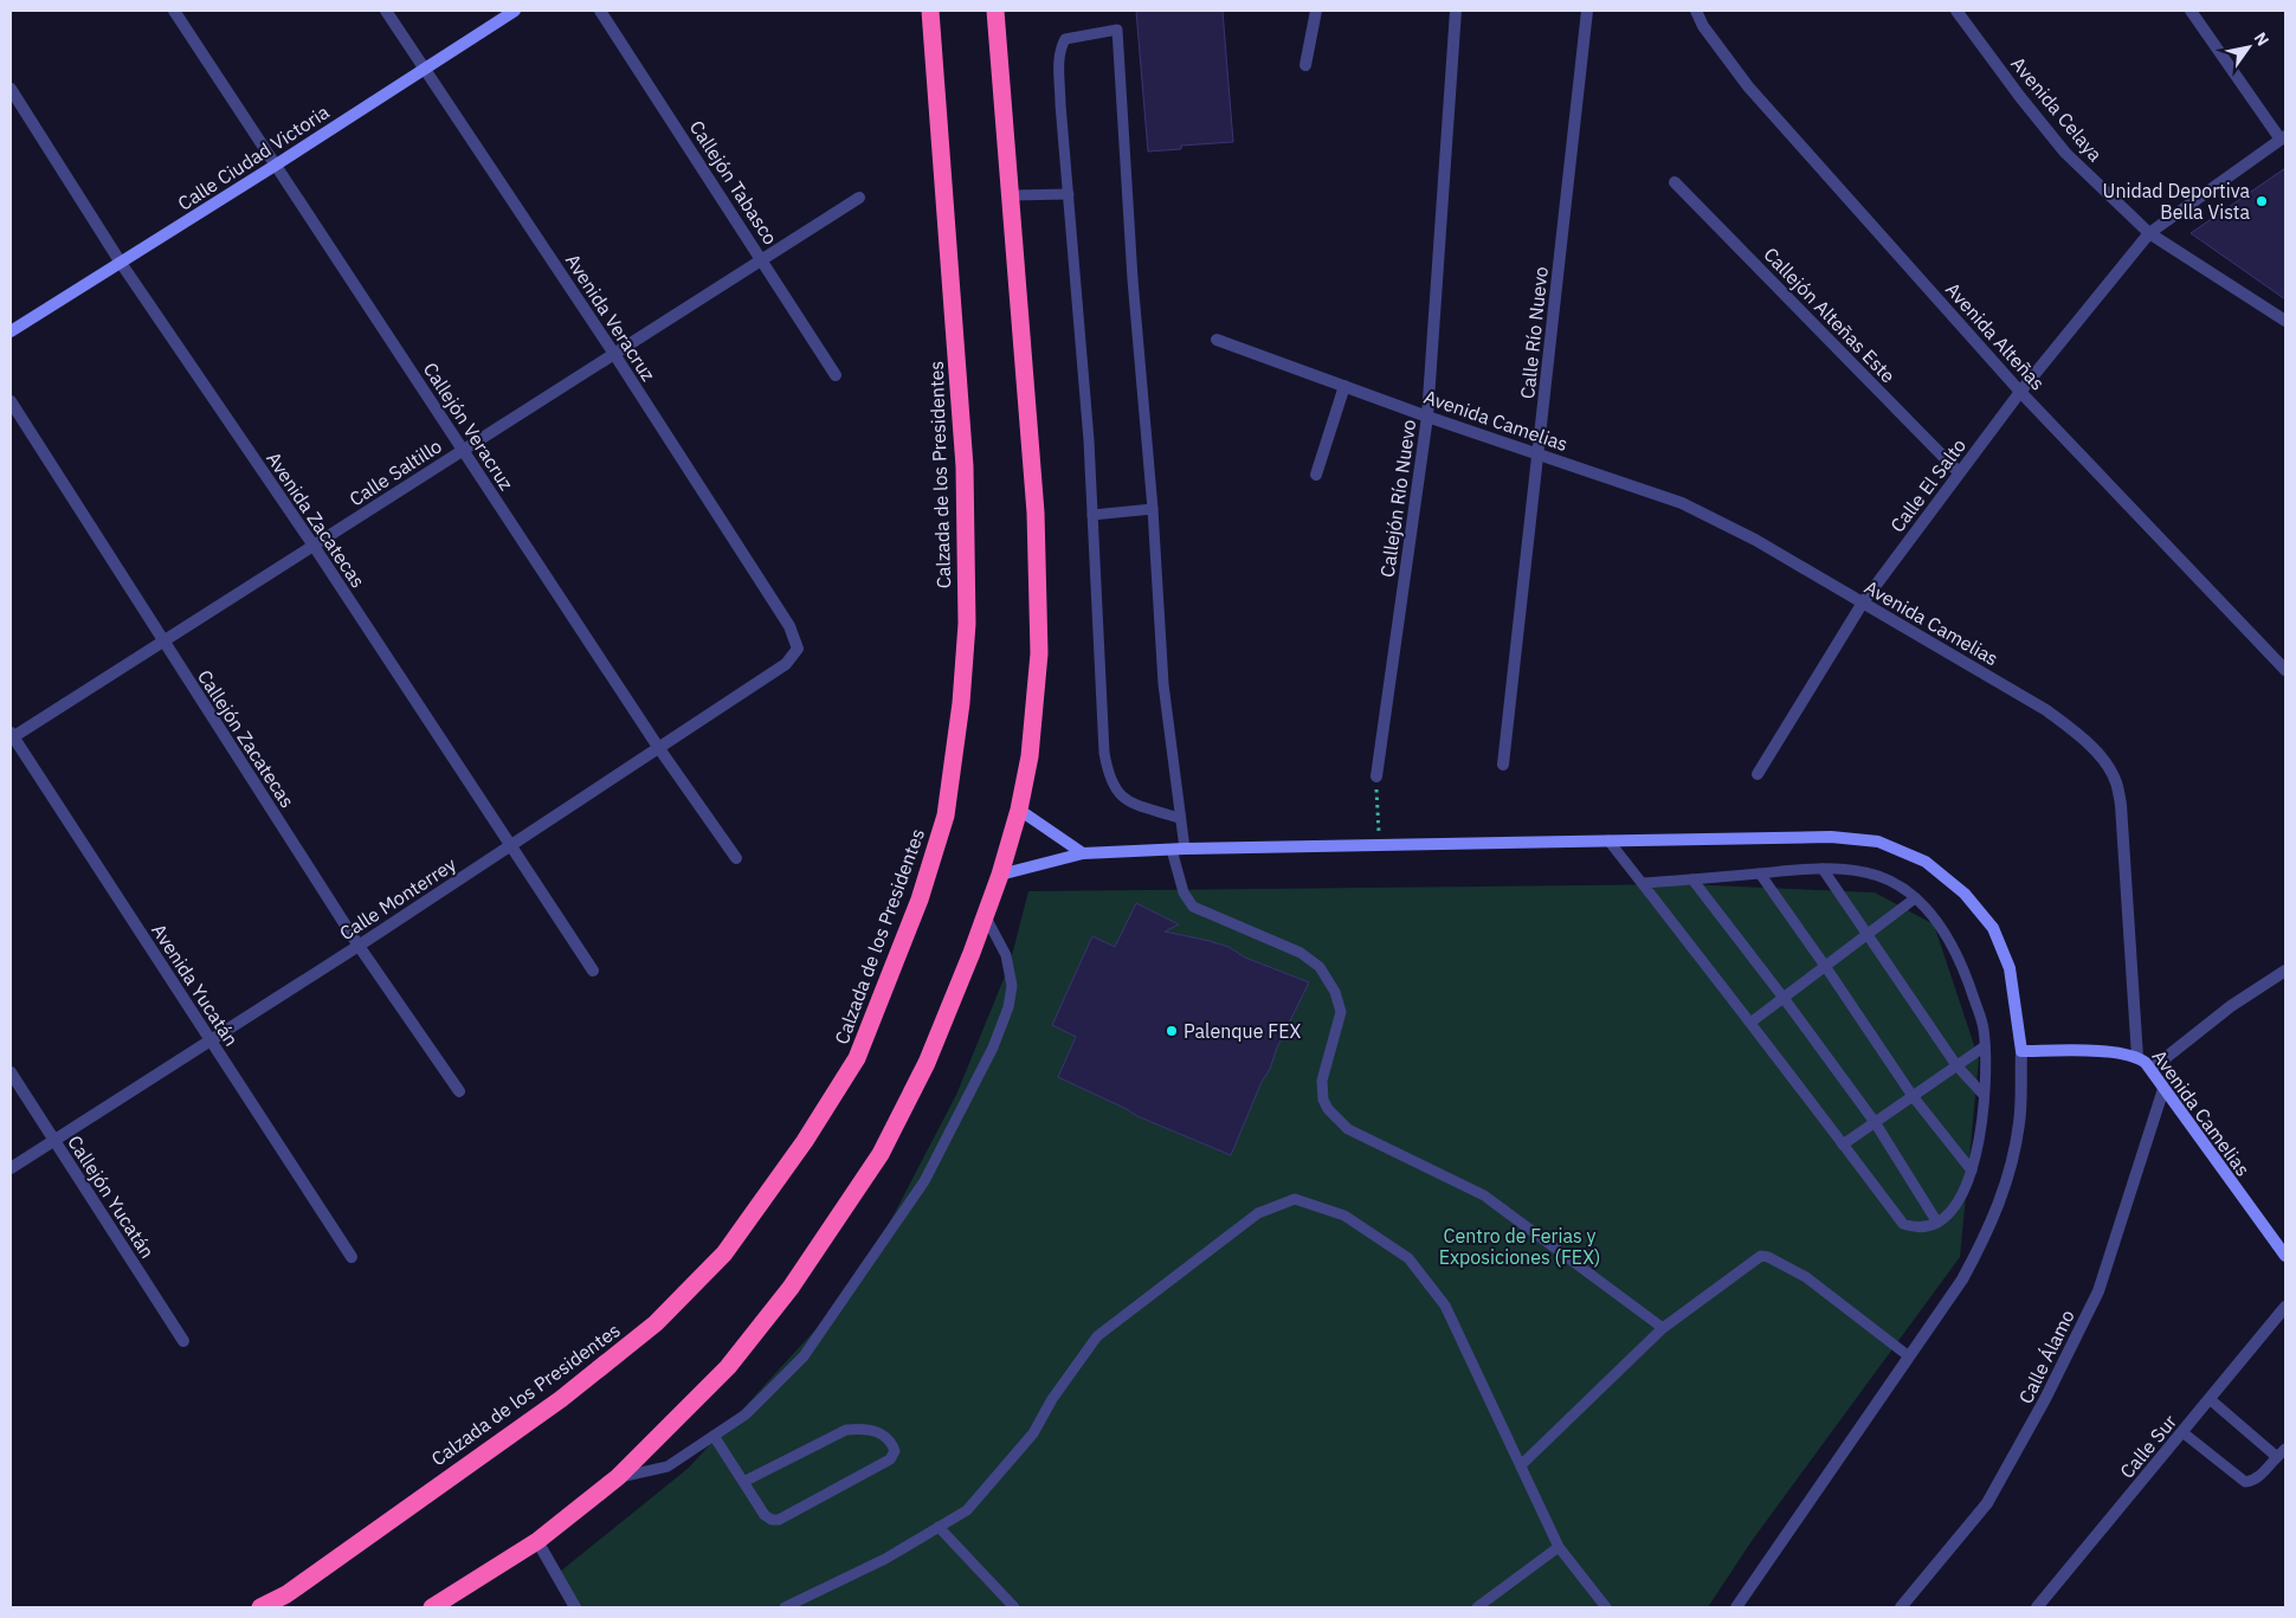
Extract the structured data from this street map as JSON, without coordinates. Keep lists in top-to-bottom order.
{
  "streets": {
    "highway": ["Calzada de los Presidentes"],
    "street": [
      "Avenida Celaya",
      "Calle Ciudad Victoria",
      "Callejón Tabasco",
      "Callejón Alteñas Este",
      "Avenida Veracruz",
      "Calle Río Nuevo",
      "Avenida Alteñas",
      "Avenida Camelias",
      "Callejón Veracruz",
      "Calle Saltillo",
      "Calle El Salto",
      "Callejón Río Nuevo",
      "Avenida Zacatecas",
      "Callejón Zacatecas",
      "Calle Monterrey",
      "Avenida Yucatán",
      "Callejón Yucatán",
      "Calle Álamo",
      "Calle Sur"
    ]
  },
  "crossings": [
    ["Avenida Celaya", "Calle El Salto"],
    ["Calle Ciudad Victoria", "Avenida Veracruz"],
    ["Calle Ciudad Victoria", "Callejón Veracruz"],
    ["Calle Ciudad Victoria", "Avenida Zacatecas"],
    ["Callejón Tabasco", "Calle Saltillo"],
    ["Callejón Alteñas Este", "Calle El Salto"],
    ["Avenida Veracruz", "Calle Saltillo"],
    ["Avenida Veracruz", "Calle Monterrey"],
    ["Calle Río Nuevo", "Avenida Camelias"],
    ["Avenida Alteñas", "Calle El Salto"],
    ["Avenida Camelias", "Calle El Salto"],
    ["Avenida Camelias", "Callejón Río Nuevo"],
    ["Avenida Camelias", "Calle Álamo"],
    ["Callejón Veracruz", "Calle Saltillo"],
    ["Callejón Veracruz", "Calle Monterrey"],
    ["Calle Saltillo", "Avenida Zacatecas"],
    ["Calle Saltillo", "Callejón Zacatecas"],
    ["Calle Saltillo", "Avenida Yucatán"],
    ["Avenida Zacatecas", "Calle Monterrey"],
    ["Callejón Zacatecas", "Calle Monterrey"],
    ["Calle Monterrey", "Avenida Yucatán"],
    ["Calle Monterrey", "Callejón Yucatán"]
  ],
  "parks": ["Centro de Ferias y Exposiciones (FEX)"],
  "places": ["Unidad Deportiva Bella Vista", "Palenque FEX"],
  "north": "top right"
}
